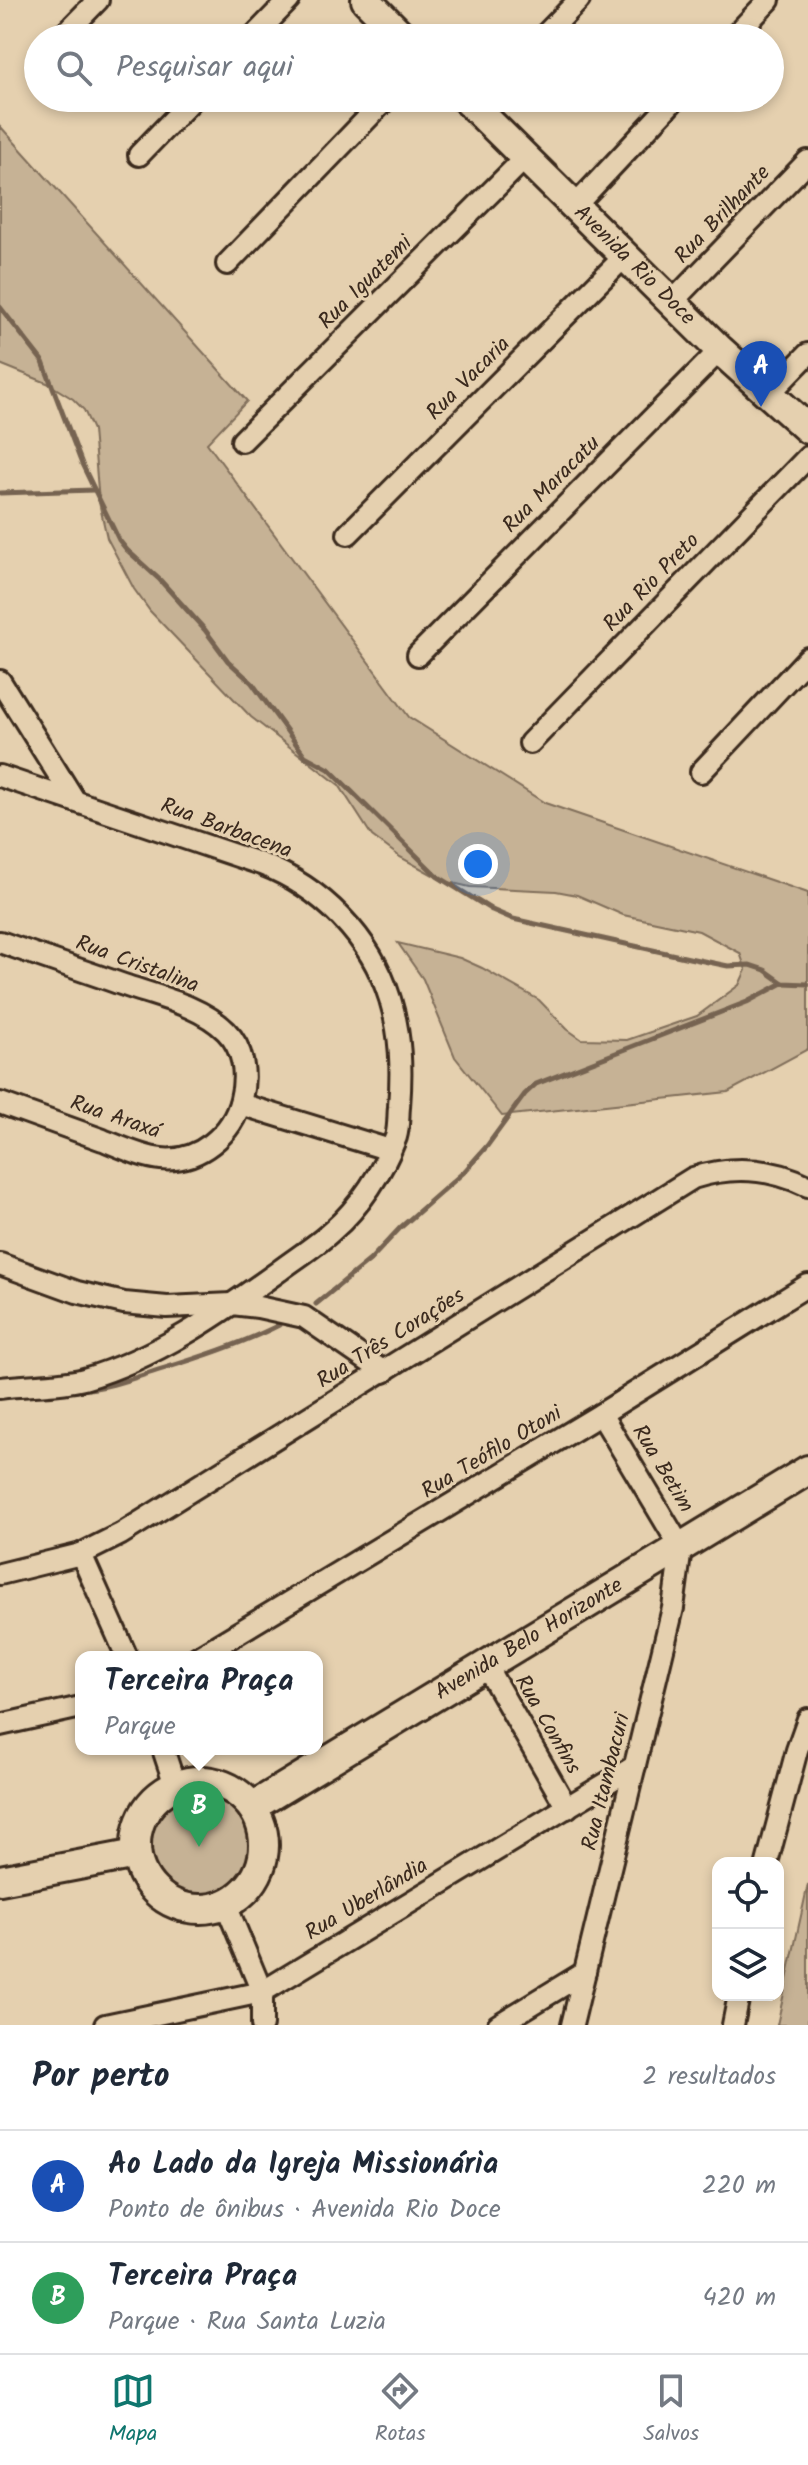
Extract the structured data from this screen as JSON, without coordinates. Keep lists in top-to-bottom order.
{
  "streets": {
    "street": [
      "Rua Brilhante",
      "Avenida Rio Doce",
      "Rua Iguatemi",
      "Rua Vacaria",
      "Rua Maracatu",
      "Rua Rio Preto",
      "Rua Barbacena",
      "Rua Cristalina",
      "Rua Araxá",
      "Rua Três Corações",
      "Rua Teófilo Otoni",
      "Rua Betim",
      "Avenida Belo Horizonte",
      "Rua Confins",
      "Rua Itambacuri",
      "Rua Uberlândia"
    ]
  },
  "crossings": [
    ["Rua Brilhante", "Avenida Rio Doce"],
    ["Avenida Rio Doce", "Rua Iguatemi"],
    ["Avenida Rio Doce", "Rua Vacaria"],
    ["Avenida Rio Doce", "Rua Maracatu"],
    ["Rua Cristalina", "Rua Araxá"],
    ["Rua Teófilo Otoni", "Rua Betim"],
    ["Rua Betim", "Avenida Belo Horizonte"],
    ["Rua Betim", "Rua Itambacuri"],
    ["Avenida Belo Horizonte", "Rua Confins"],
    ["Avenida Belo Horizonte", "Rua Itambacuri"],
    ["Rua Confins", "Rua Uberlândia"],
    ["Rua Itambacuri", "Rua Uberlândia"]
  ],
  "page": {
    "search": "Pesquisar aqui",
    "pins": ["A", "B"],
    "popup": ["Terceira Praça", "Parque"],
    "heading": ["Por perto", "2 resultados"],
    "list": [
      {
        "mark": "A",
        "name": "Ao Lado da Igreja Missionária",
        "note": "Ponto de ônibus · Avenida Rio Doce",
        "value": "220 m"
      },
      {
        "mark": "B",
        "name": "Terceira Praça",
        "note": "Parque · Rua Santa Luzia",
        "value": "420 m"
      }
    ],
    "nav": ["Mapa", "Rotas", "Salvos"]
  }
}
